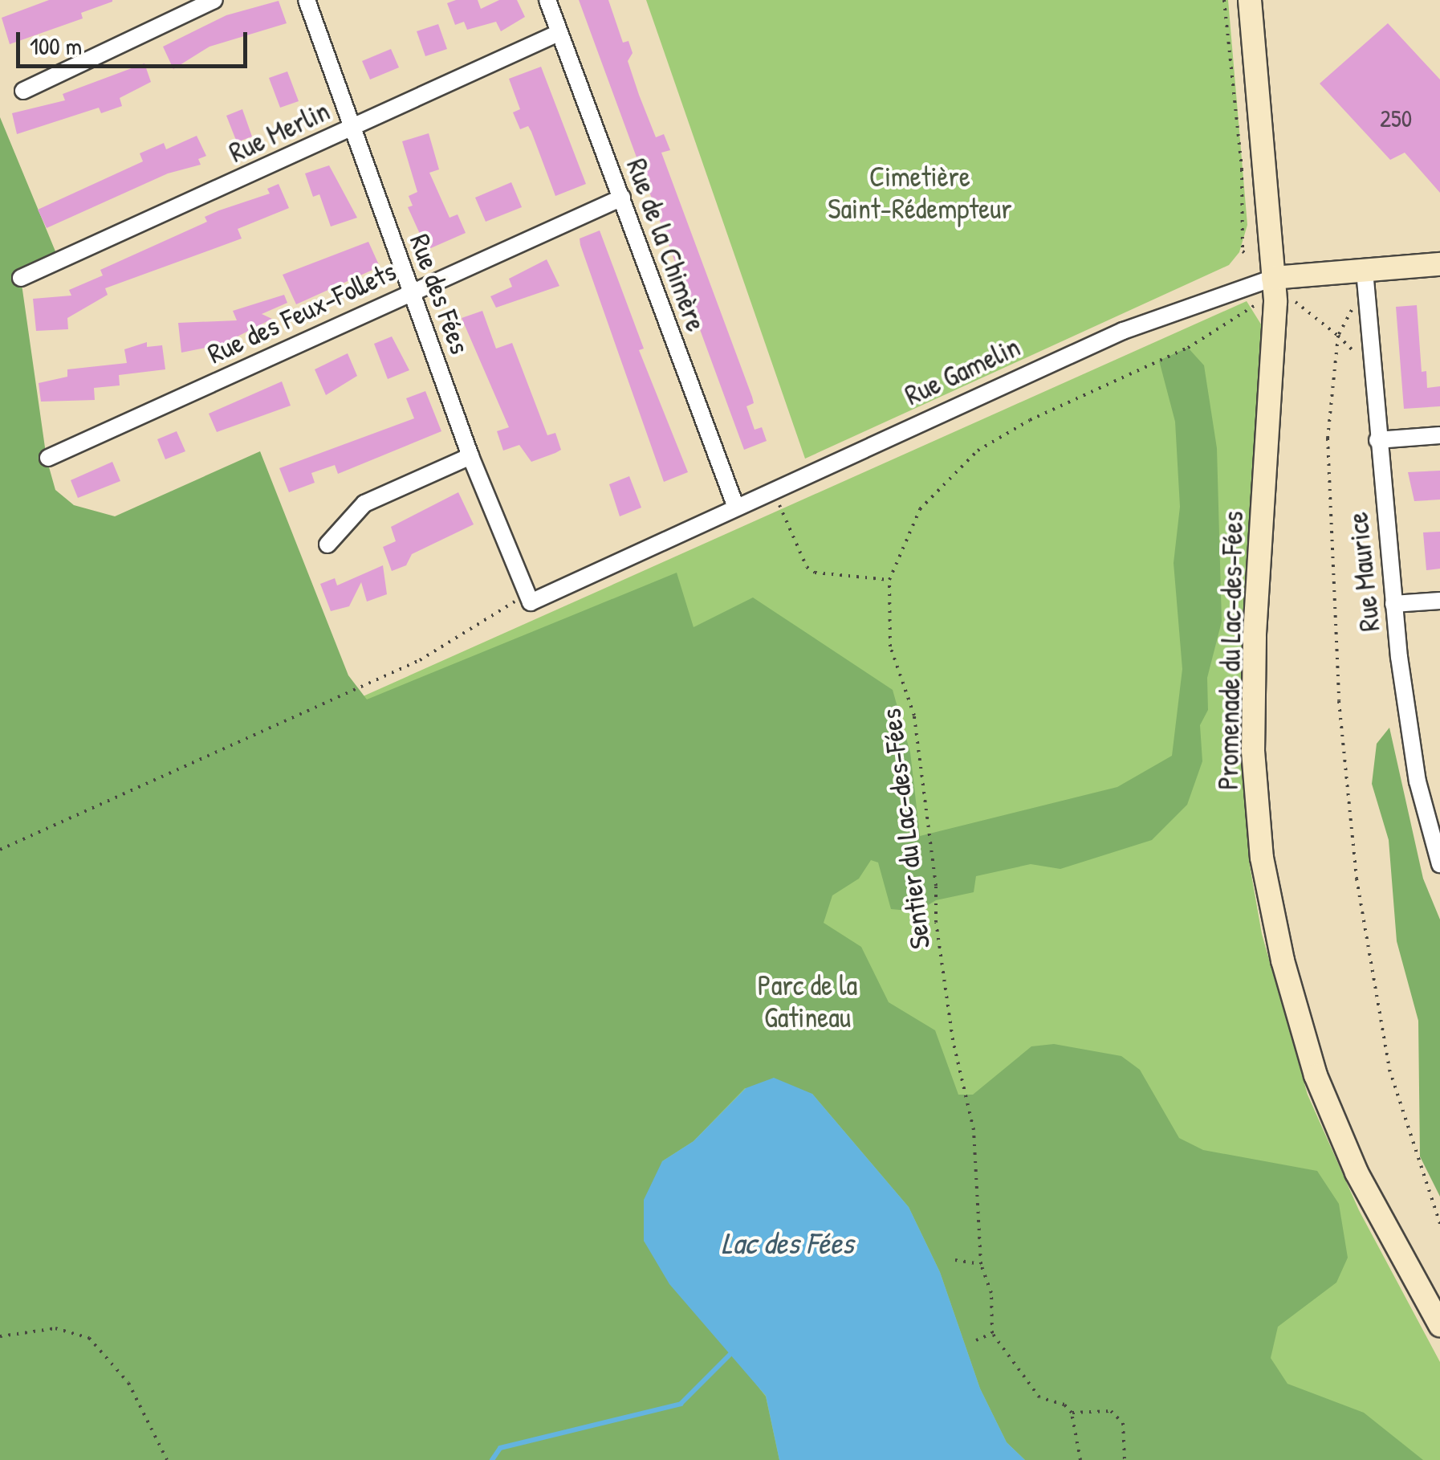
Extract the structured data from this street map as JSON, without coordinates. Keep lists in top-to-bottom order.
{
  "streets": {
    "street": [
      "Rue Merlin",
      "Rue de la Chimère",
      "Rue des Fées",
      "Rue des Feux-Follets",
      "Rue Gamelin",
      "Rue Maurice",
      "Promenade du Lac-des-Fées"
    ],
    "path": ["Sentier du Lac-des-Fées"]
  },
  "crossings": [
    ["Rue Merlin", "Rue de la Chimère"],
    ["Rue Merlin", "Rue des Fées"],
    ["Rue de la Chimère", "Rue des Feux-Follets"],
    ["Rue de la Chimère", "Rue Gamelin"],
    ["Rue des Fées", "Rue des Feux-Follets"],
    ["Rue des Fées", "Rue Gamelin"],
    ["Rue Gamelin", "Rue Maurice"],
    ["Rue Gamelin", "Promenade du Lac-des-Fées"]
  ],
  "water": ["Lac des Fées"],
  "parks": ["Cimetière Saint-Rédempteur", "Parc de la Gatineau"],
  "house_numbers": ["250"],
  "scale_bar": "100 m"
}
